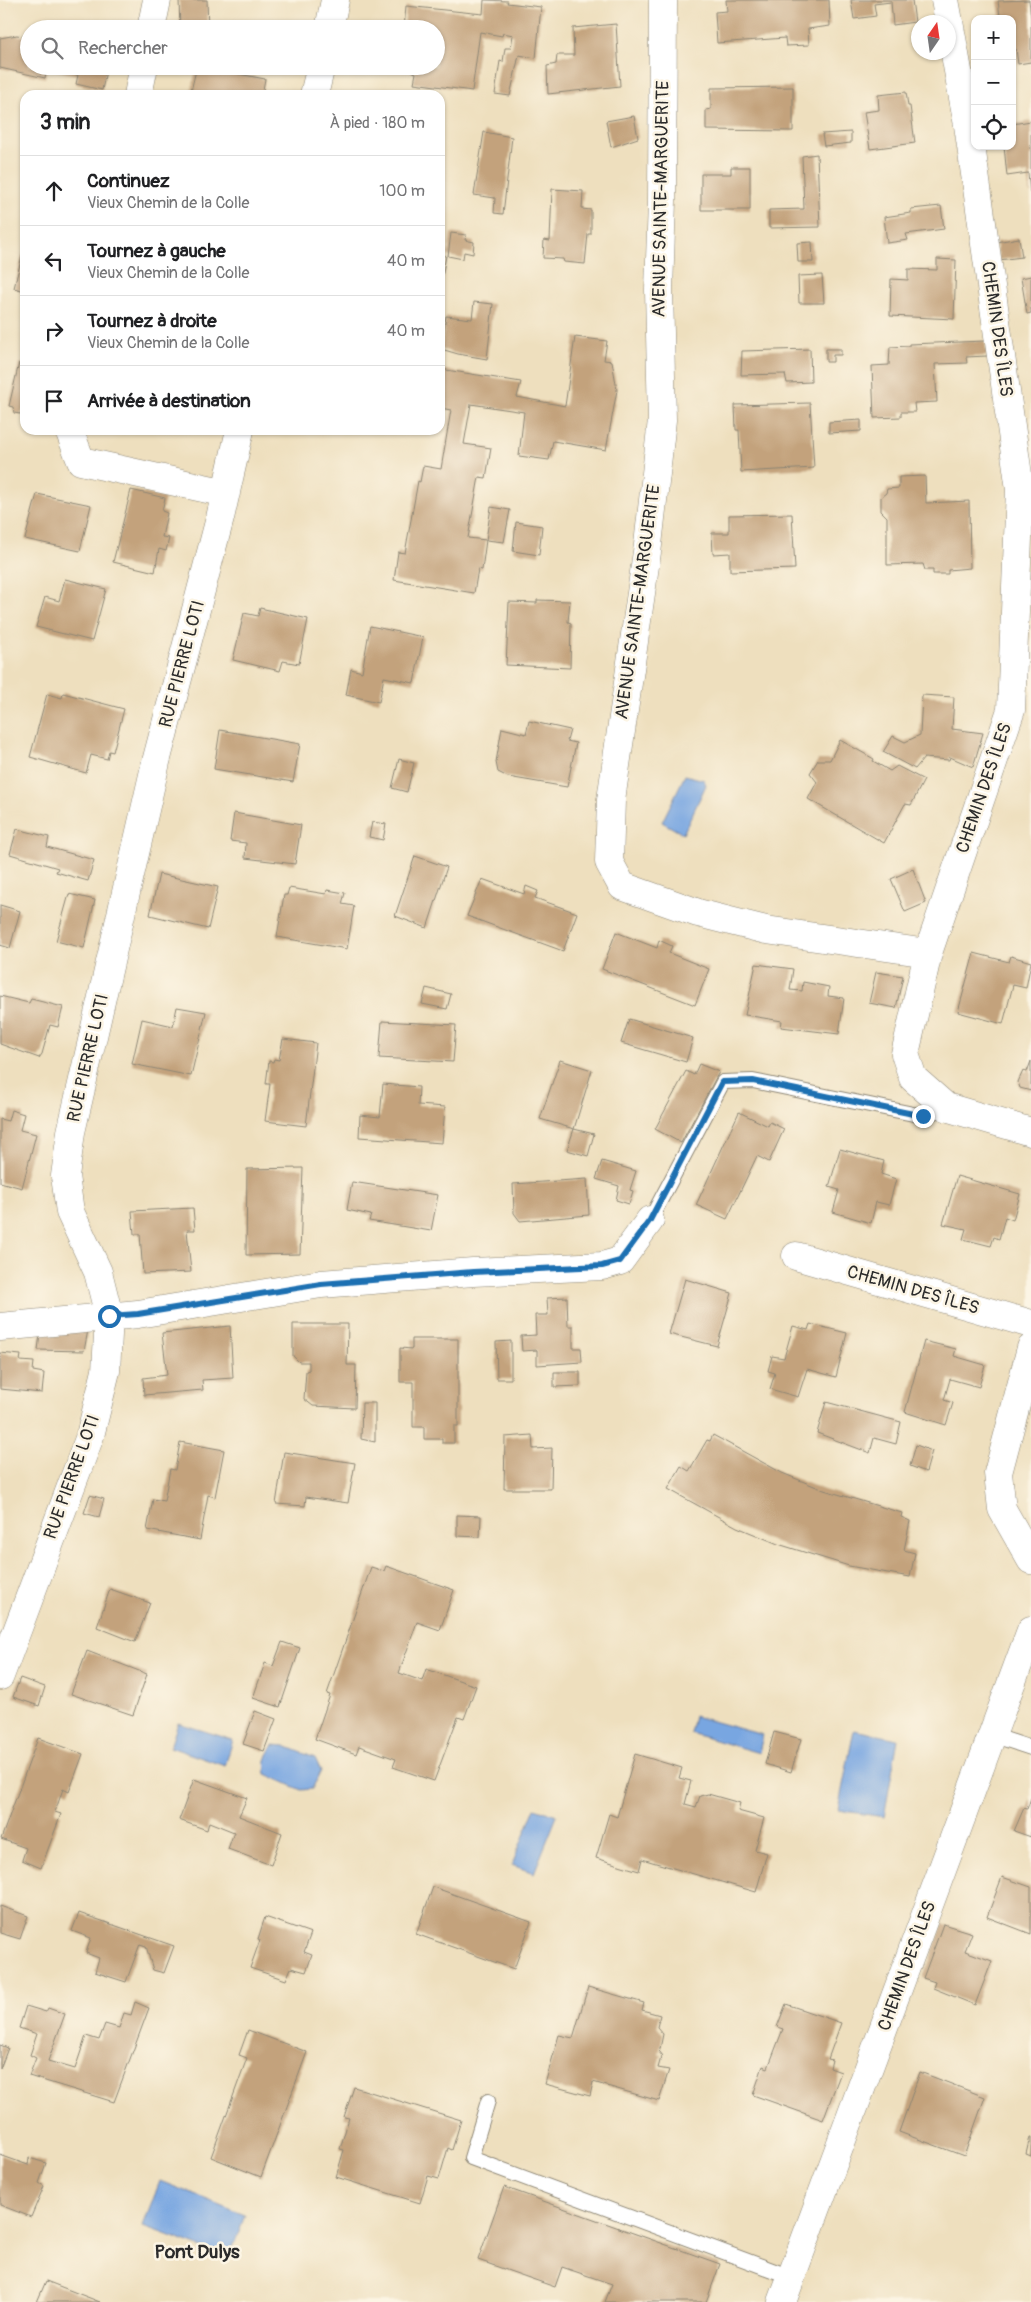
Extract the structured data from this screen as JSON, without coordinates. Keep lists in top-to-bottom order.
{
  "streets": {
    "street": ["AVENUE SAINTE-MARGUERITE", "CHEMIN DES ÎLES", "RUE PIERRE LOTI"]
  },
  "crossings": [
    ["AVENUE SAINTE-MARGUERITE", "CHEMIN DES ÎLES"]
  ],
  "districts": ["Pont Dulys"],
  "north": "top",
  "page": {
    "map_buttons": ["+", "−"],
    "search": "Rechercher",
    "heading": ["3 min", "À pied · 180 m"],
    "list": [
      ["Continuez", "Vieux Chemin de la Colle", "100 m"],
      ["Tournez à gauche", "Vieux Chemin de la Colle", "40 m"],
      ["Tournez à droite", "Vieux Chemin de la Colle", "40 m"],
      "Arrivée à destination"
    ]
  }
}
